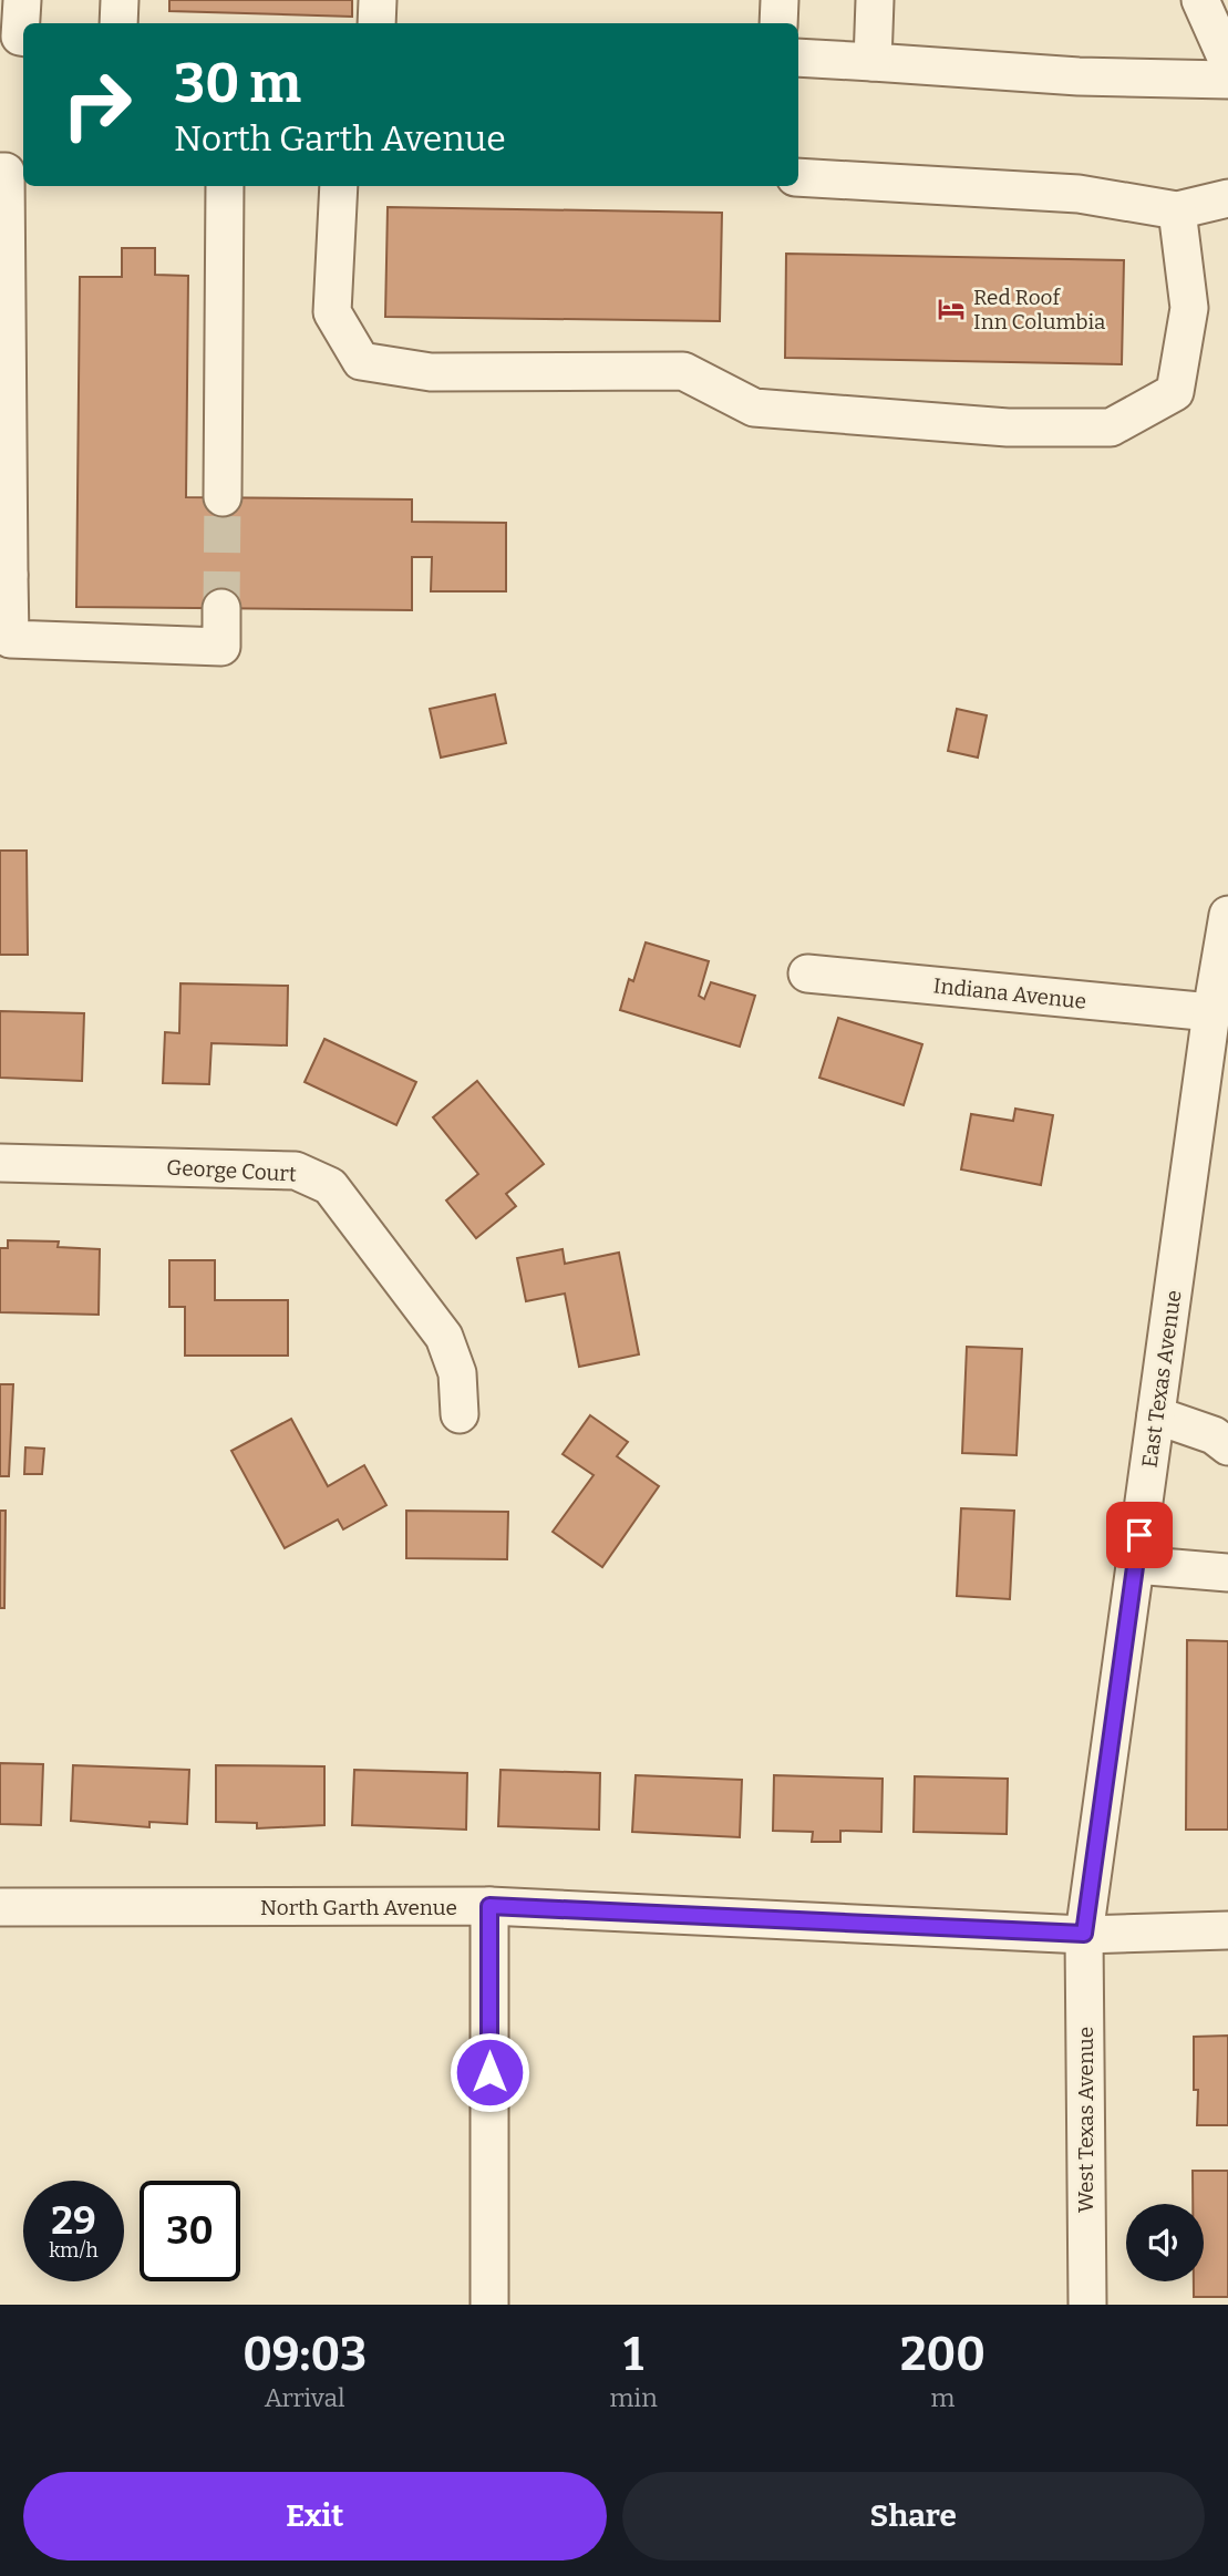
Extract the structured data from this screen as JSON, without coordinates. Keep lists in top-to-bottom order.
{
  "streets": {
    "street": [
      "Indiana Avenue",
      "George Court",
      "East Texas Avenue",
      "North Garth Avenue",
      "West Texas Avenue"
    ]
  },
  "crossings": [
    ["Indiana Avenue", "East Texas Avenue"],
    ["East Texas Avenue", "North Garth Avenue"],
    ["East Texas Avenue", "West Texas Avenue"],
    ["North Garth Avenue", "West Texas Avenue"]
  ],
  "places": {
    "hotel": ["Red Roof Inn Columbia"]
  },
  "page": {
    "turn": ["30 m", "North Garth Avenue"],
    "speed": "29 km/h",
    "limit": "30",
    "eta": [
      "09:03",
      "Arrival",
      "1",
      "min",
      "200",
      "m"
    ],
    "buttons": ["Exit", "Share"]
  }
}
